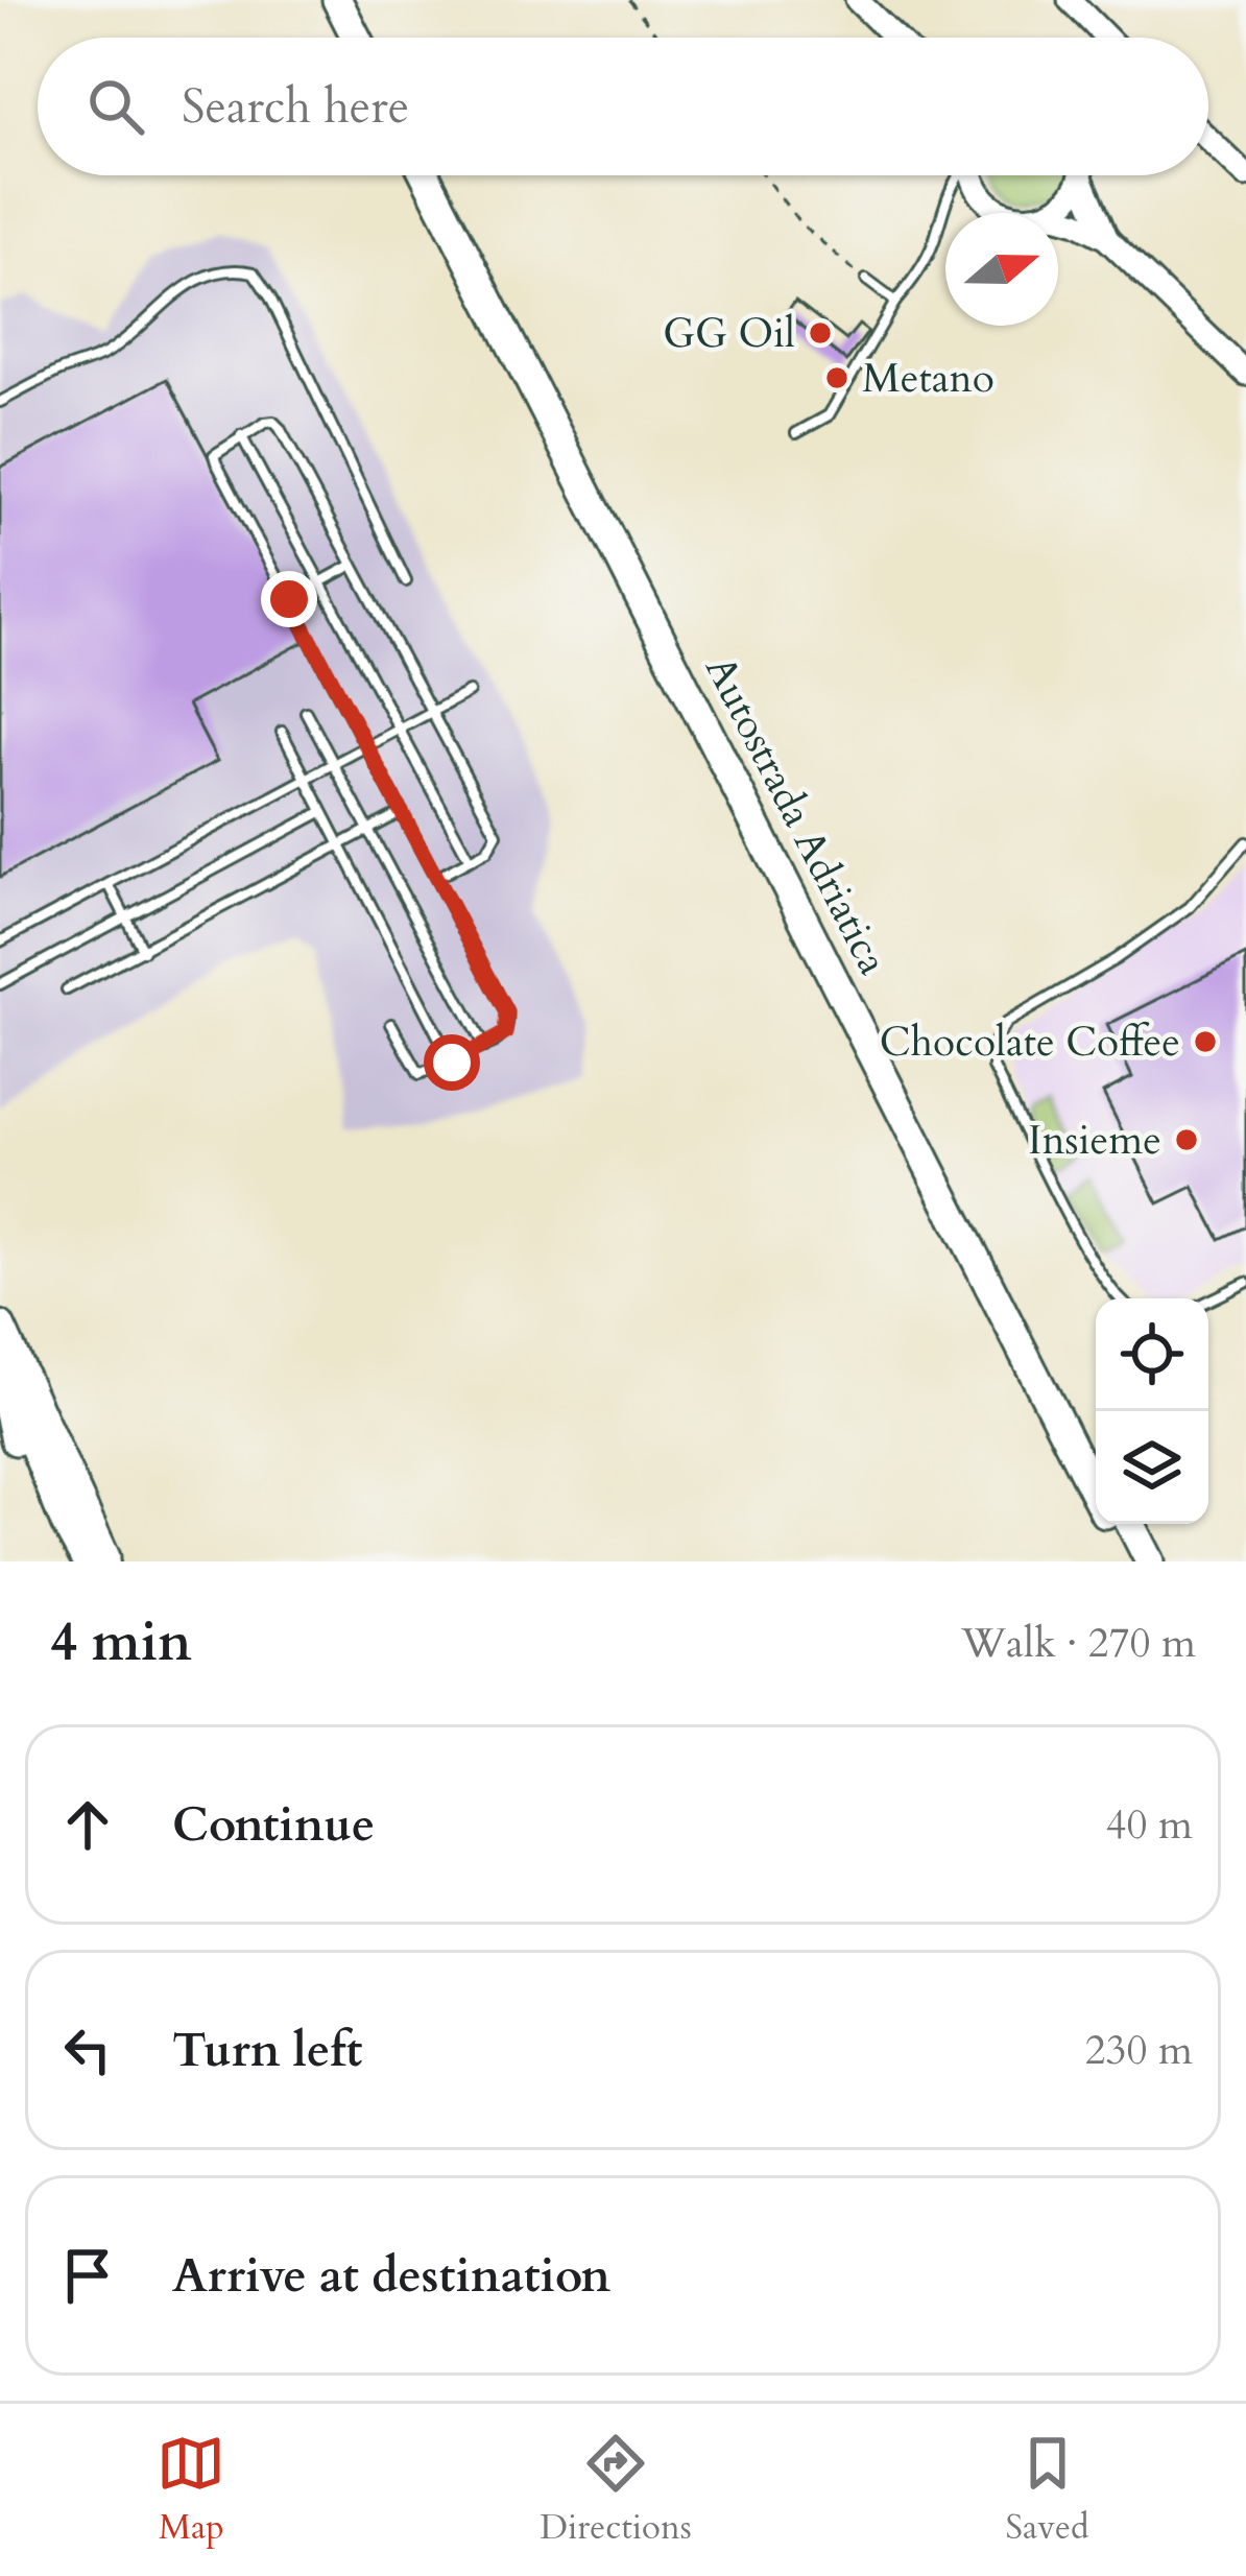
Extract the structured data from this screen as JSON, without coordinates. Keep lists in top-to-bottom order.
{
  "streets": {
    "highway": ["Autostrada Adriatica"]
  },
  "places": [
    "GG Oil",
    "Metano",
    "Chocolate Coffee",
    "Insieme"
  ],
  "north": "right",
  "page": {
    "search": "Search here",
    "heading": ["4 min", "Walk · 270 m"],
    "list": [
      ["Continue", "40 m"],
      ["Turn left", "230 m"],
      "Arrive at destination"
    ],
    "nav": ["Map", "Directions", "Saved"]
  }
}
